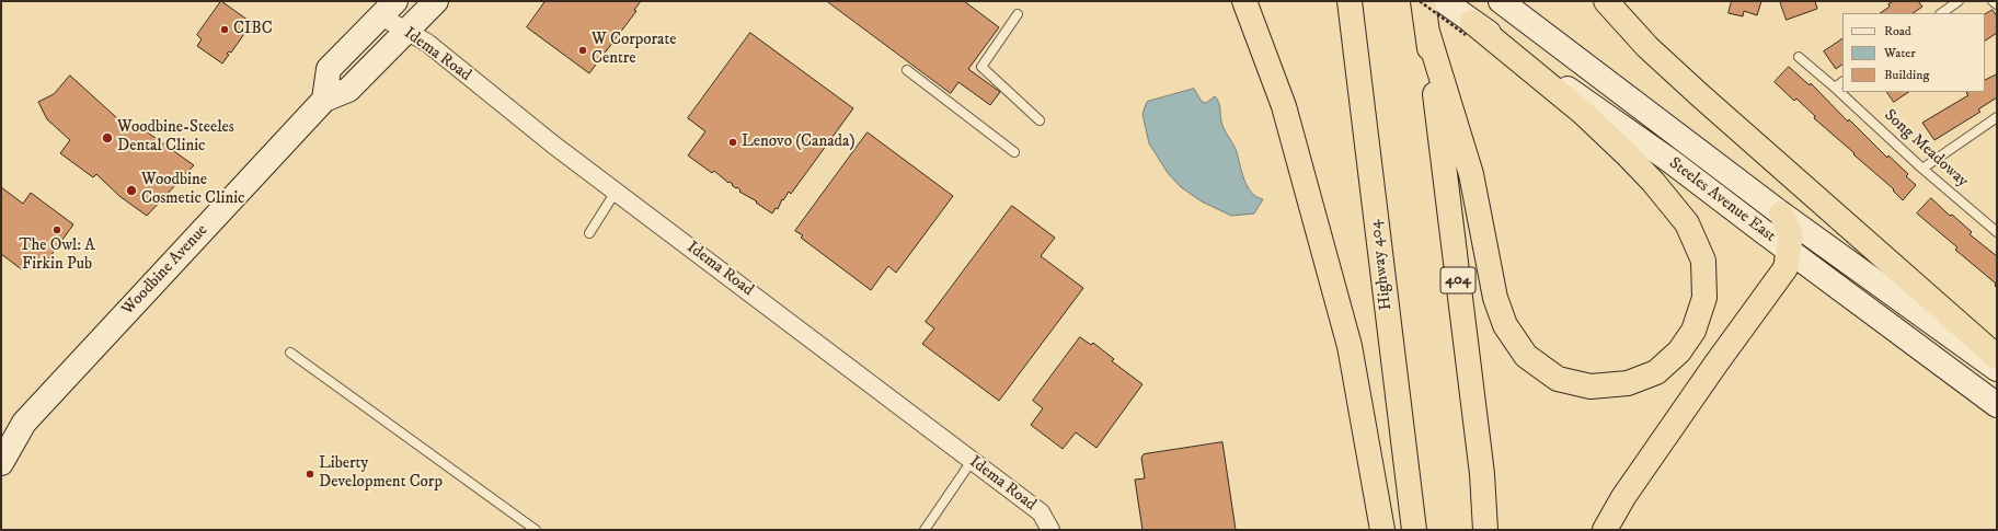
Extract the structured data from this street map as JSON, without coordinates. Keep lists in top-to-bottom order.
{
  "streets": {
    "highway": ["Highway 404", "404"],
    "main road": ["Steeles Avenue East", "Woodbine Avenue"],
    "street": ["Idema Road"],
    "lane": ["Song Meadoway"]
  },
  "crossings": [
    ["Idema Road", "Woodbine Avenue"]
  ],
  "places": [
    "CIBC",
    "W Corporate Centre",
    "Woodbine-Steeles Dental Clinic",
    "Lenovo (Canada)",
    "Woodbine Cosmetic Clinic",
    "The Owl: A Firkin Pub",
    "Liberty Development Corp"
  ],
  "legend": ["Road", "Water", "Building"]
}
